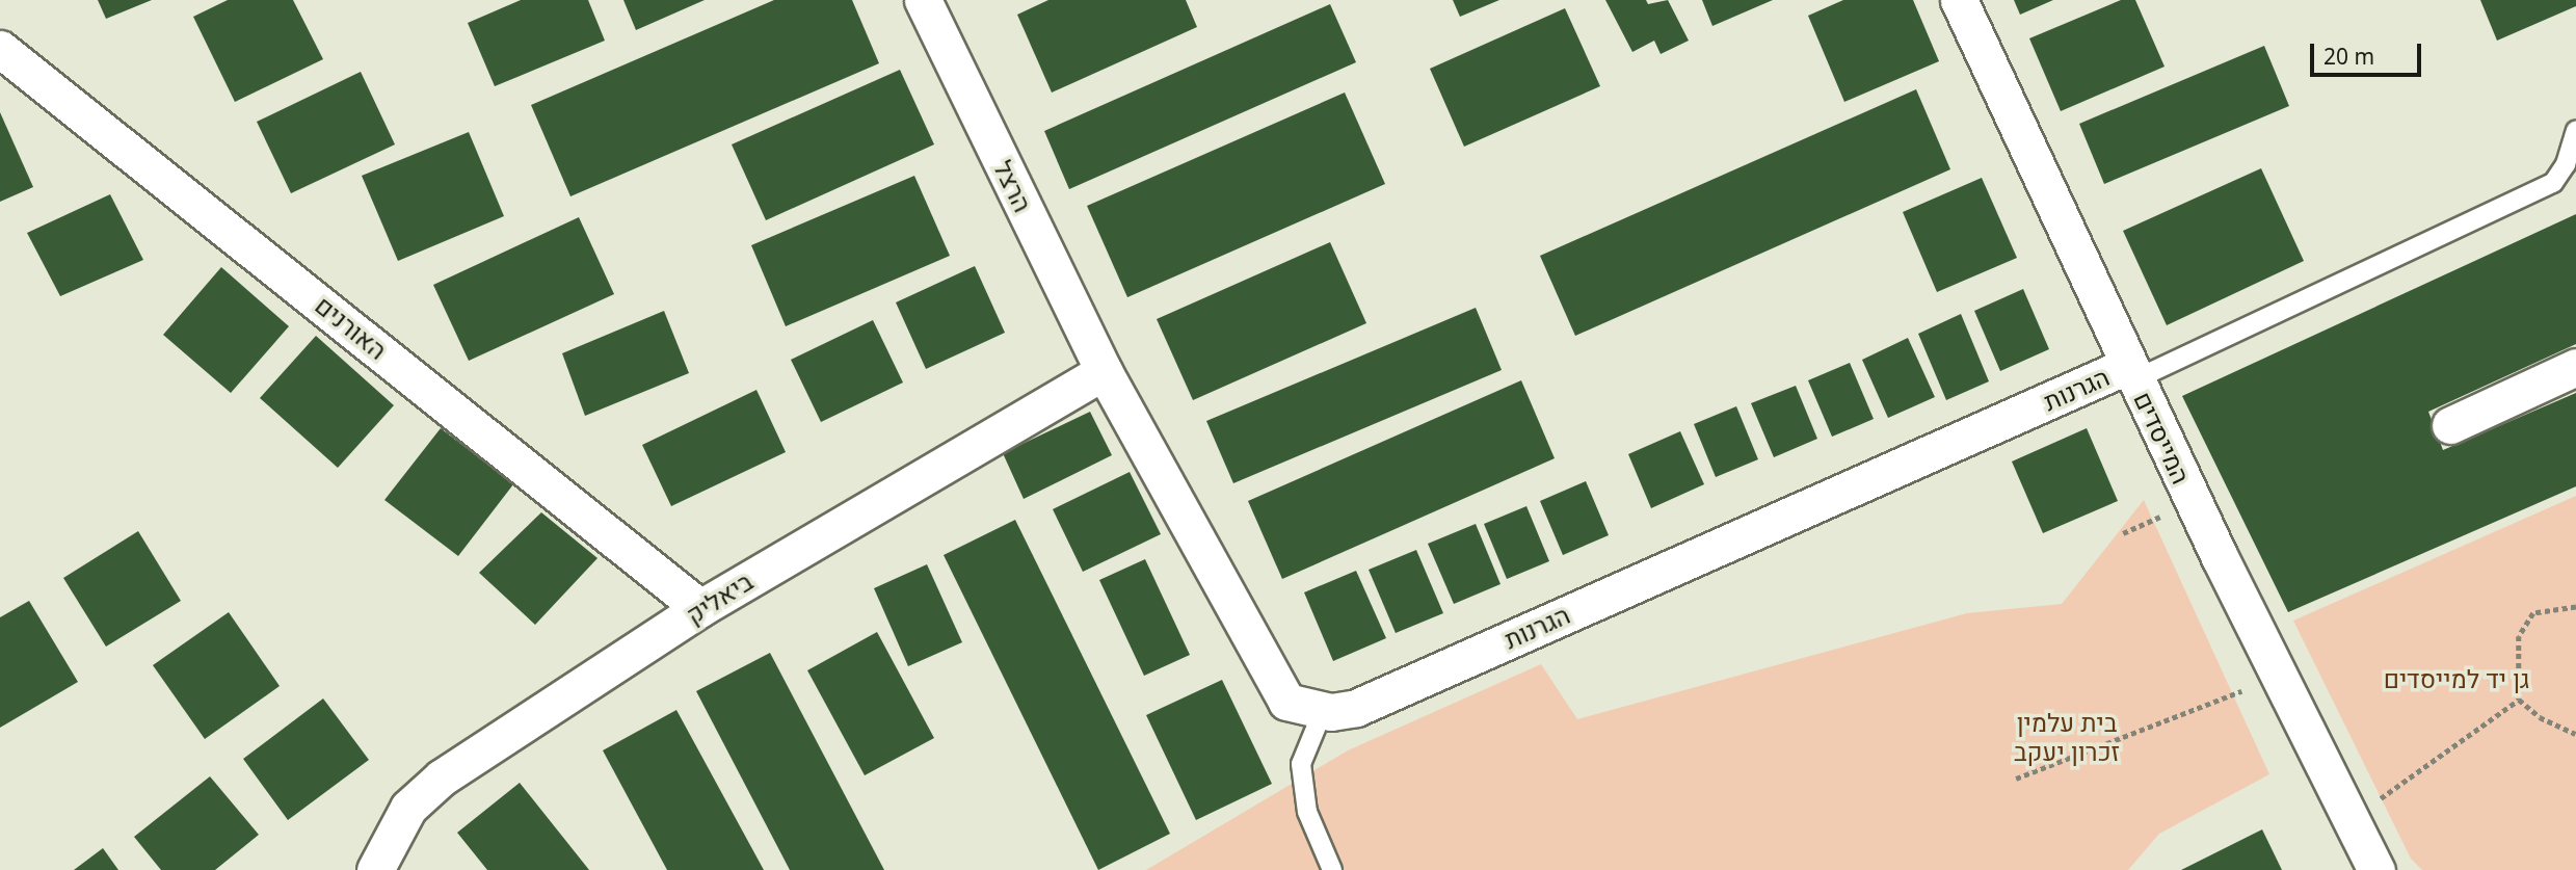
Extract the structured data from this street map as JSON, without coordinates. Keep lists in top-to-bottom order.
{
  "streets": {
    "street": [
      "הרצל",
      "האורנים",
      "הגרנות",
      "המייסדים",
      "ביאליק"
    ]
  },
  "crossings": [
    ["הרצל", "הגרנות"],
    ["הרצל", "ביאליק"],
    ["האורנים", "ביאליק"],
    ["הגרנות", "המייסדים"],
    ["הגרנות", "ביאליק"]
  ],
  "parks": ["גן יד למייסדים", "בית עלמין זכרון יעקב"],
  "scale_bar": "20 m"
}
